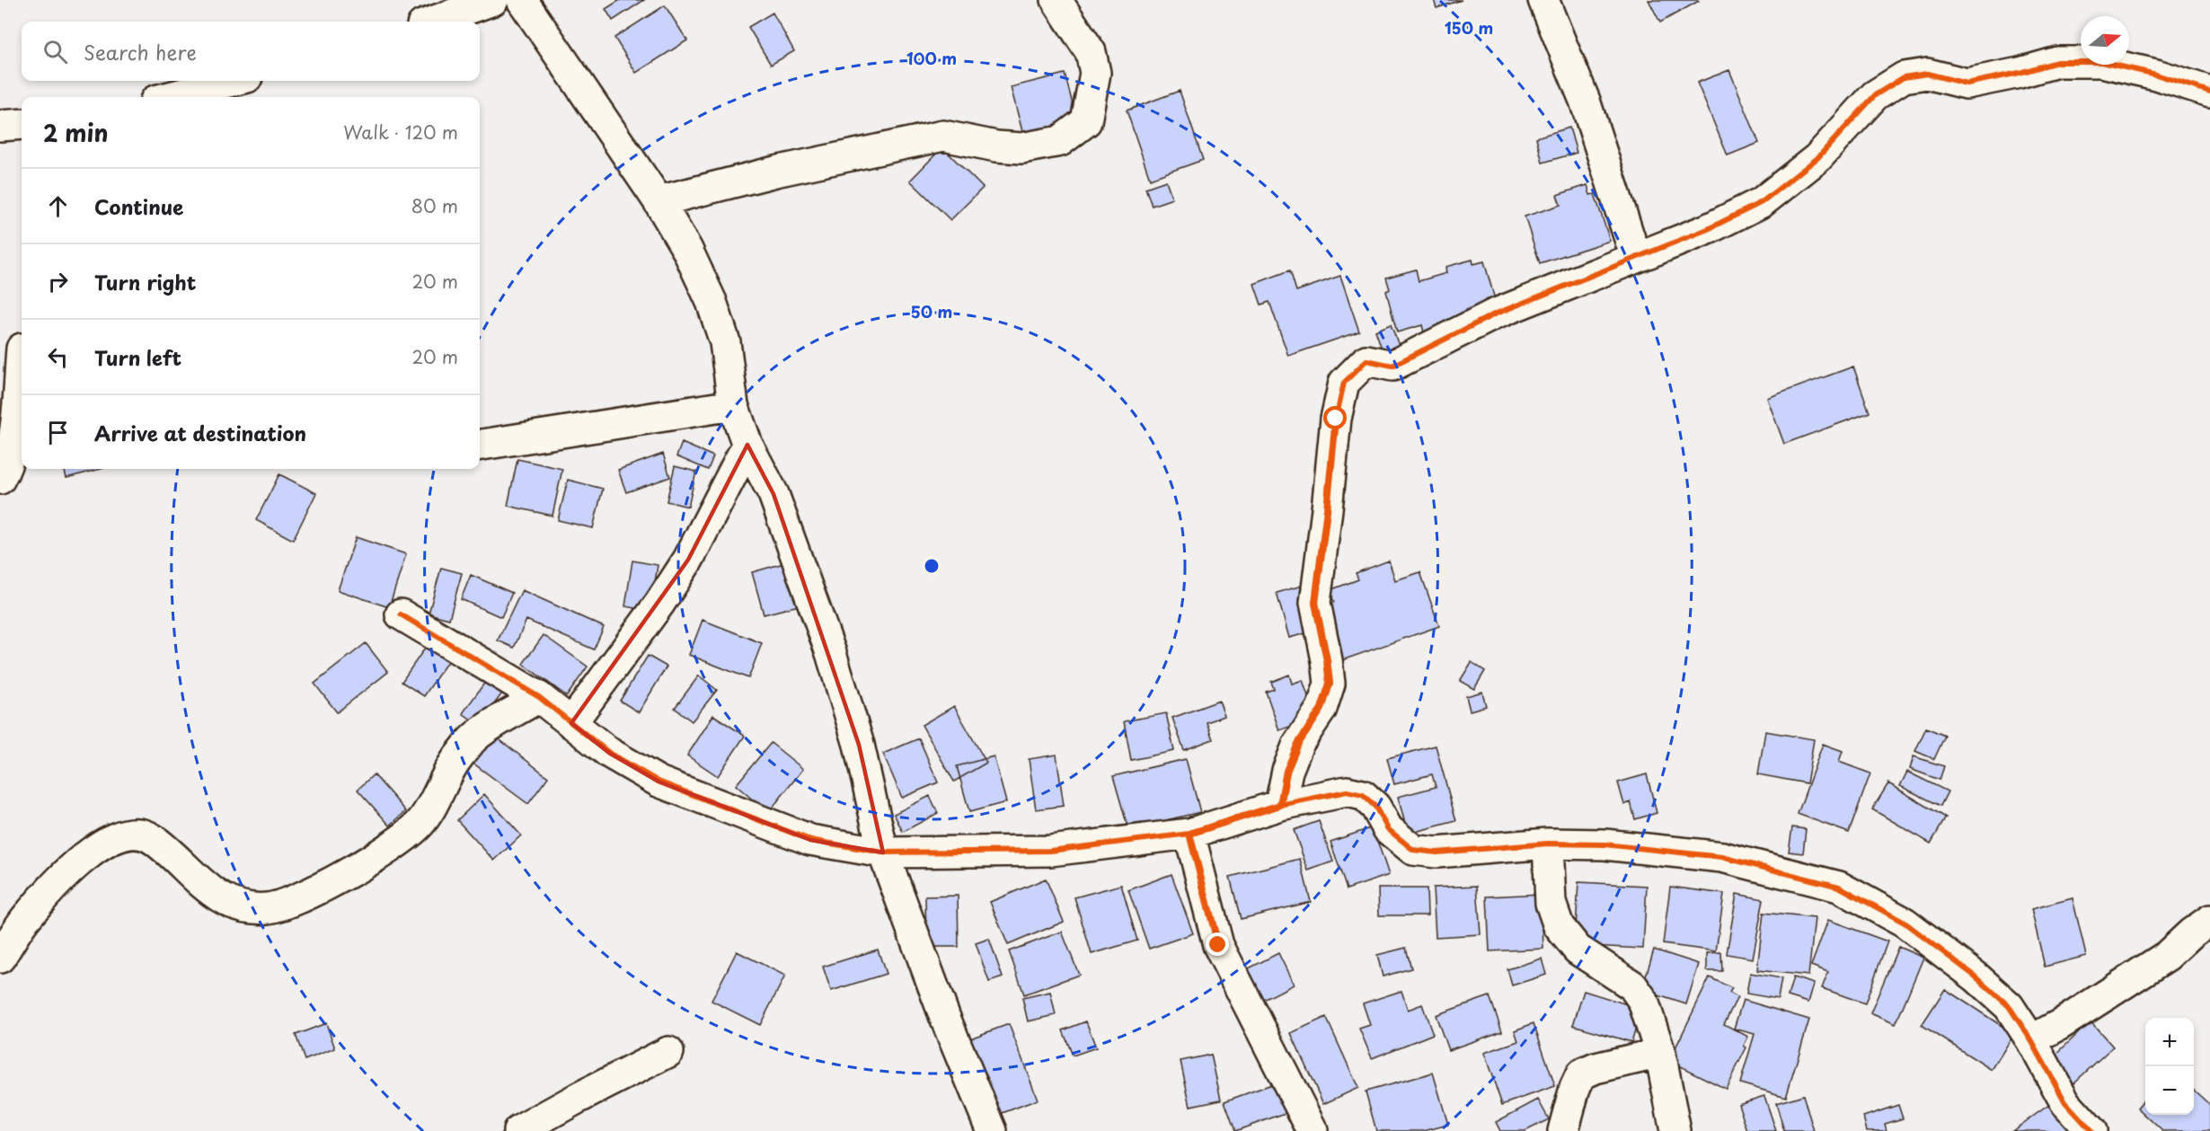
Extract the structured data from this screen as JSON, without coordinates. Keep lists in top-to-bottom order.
{
  "north": "right",
  "page": {
    "search": "Search here",
    "heading": ["2 min", "Walk · 120 m"],
    "list": [
      ["Continue", "80 m"],
      ["Turn right", "20 m"],
      ["Turn left", "20 m"],
      "Arrive at destination"
    ],
    "map_buttons": ["+", "−"]
  },
  "rings": ["150 m", "100 m", "50 m"]
}
